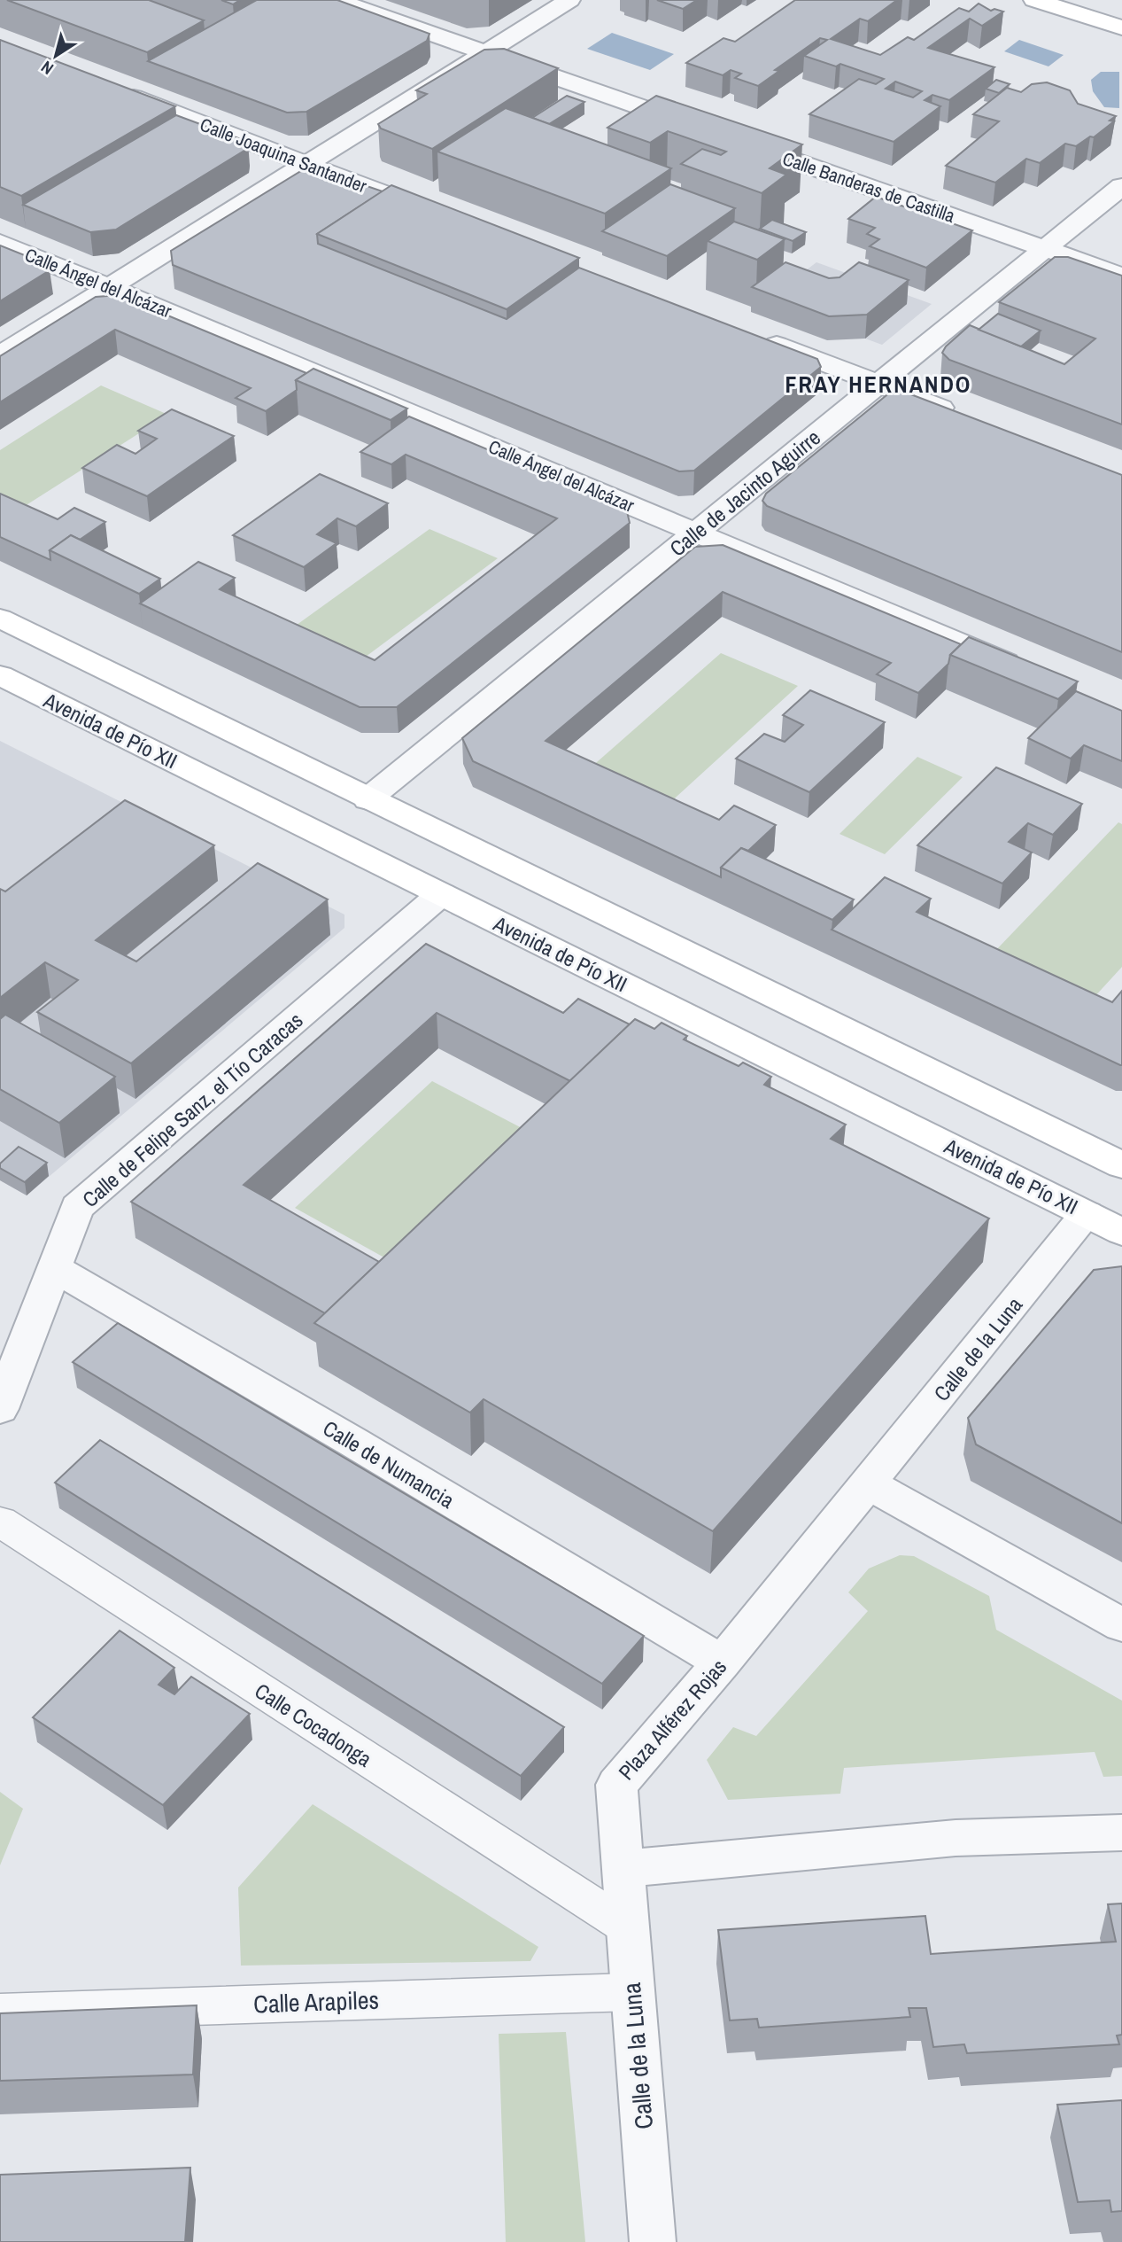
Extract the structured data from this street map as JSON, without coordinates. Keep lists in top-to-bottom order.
{
  "streets": {
    "main road": ["Avenida de Pío XII"],
    "street": [
      "Calle Joaquina Santander",
      "Calle Banderas de Castilla",
      "Calle Ángel del Alcázar",
      "Calle de Jacinto Aguirre",
      "Calle de Felipe Sanz, el Tío Caracas",
      "Calle de la Luna",
      "Calle de Numancia",
      "Plaza Alférez Rojas",
      "Calle Cocadonga",
      "Calle Arapiles"
    ]
  },
  "crossings": [
    ["Calle Banderas de Castilla", "Calle de Jacinto Aguirre"],
    ["Calle Ángel del Alcázar", "Calle de Jacinto Aguirre"],
    ["Avenida de Pío XII", "Calle de Felipe Sanz, el Tío Caracas"],
    ["Avenida de Pío XII", "Calle de la Luna"],
    ["Calle de Felipe Sanz, el Tío Caracas", "Calle de Numancia"],
    ["Calle de la Luna", "Plaza Alférez Rojas"],
    ["Calle de la Luna", "Calle Cocadonga"],
    ["Calle de la Luna", "Calle Arapiles"],
    ["Calle de Numancia", "Plaza Alférez Rojas"]
  ],
  "districts": ["FRAY HERNANDO"],
  "north": "bottom left"
}
